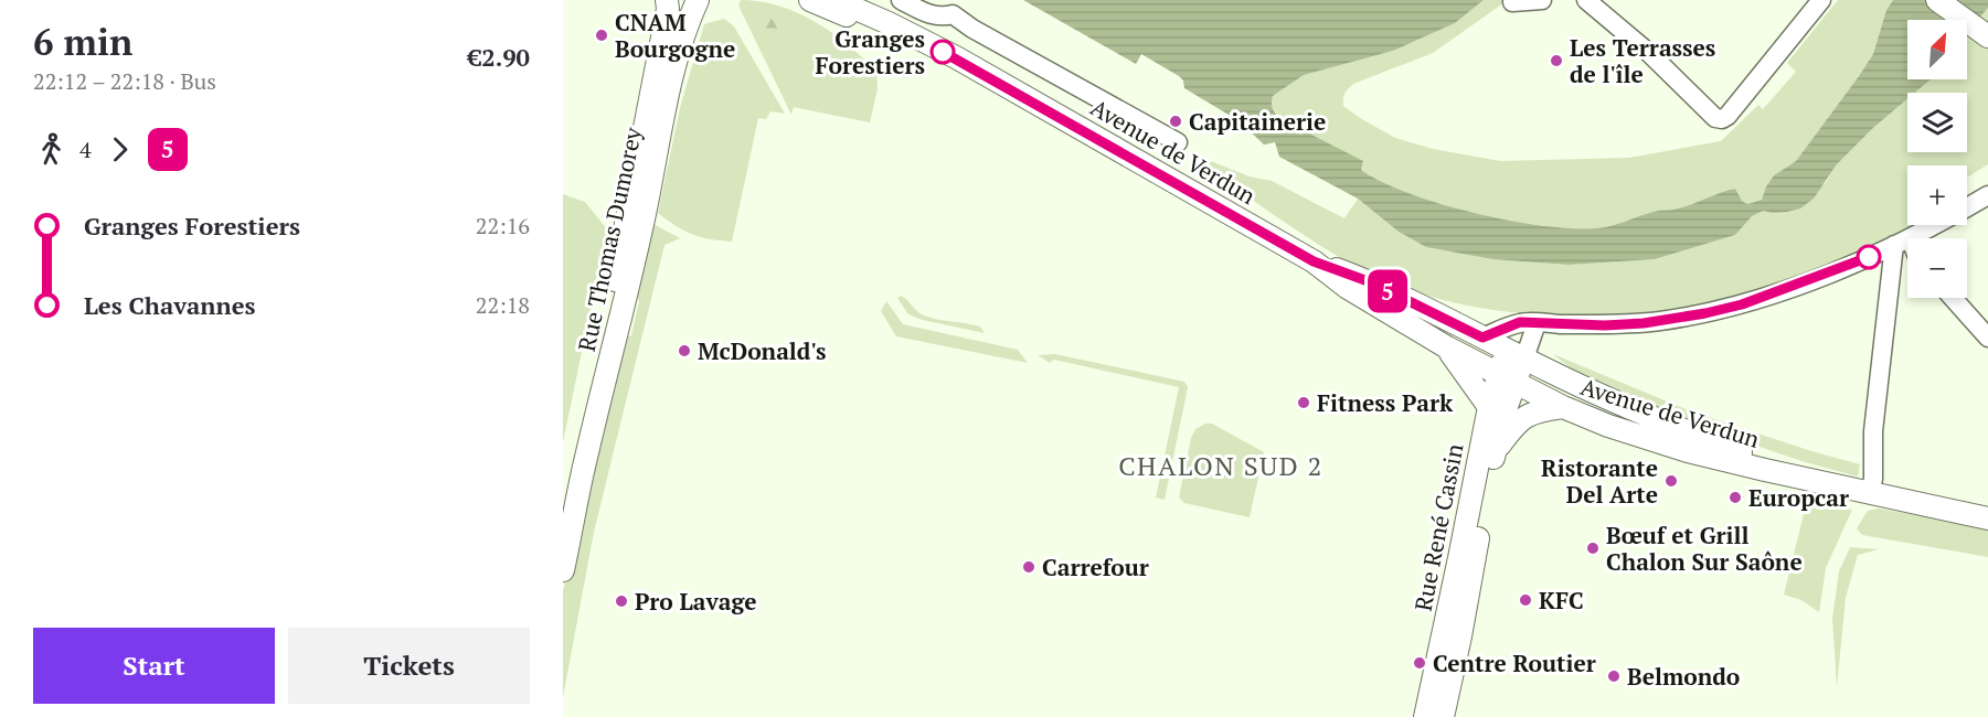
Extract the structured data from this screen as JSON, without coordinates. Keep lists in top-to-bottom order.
{
  "streets": {
    "main road": ["Avenue de Verdun", "Rue Thomas Dumorey", "Rue René Cassin"]
  },
  "crossings": [
    ["Avenue de Verdun", "Rue René Cassin"]
  ],
  "districts": ["CHALON SUD 2"],
  "places": [
    "CNAM Bourgogne",
    "Granges Forestiers",
    "Les Terrasses de l'île",
    "Capitainerie",
    "McDonald's",
    "Fitness Park",
    "Ristorante Del Arte",
    "Europcar",
    "Bœuf et Grill Chalon Sur Saône",
    "Carrefour",
    "KFC",
    "Pro Lavage",
    "Centre Routier",
    "Belmondo"
  ],
  "lines": ["bus line 5"],
  "north": "top right",
  "page": {
    "heading": ["6 min", "22:12 – 22:18 · Bus", "€2.90"],
    "on_map": "5",
    "map_buttons": ["+", "−"],
    "legs": ["4", "5"],
    "list": [
      {
        "name": "Granges Forestiers",
        "value": "22:16"
      },
      {
        "name": "Les Chavannes",
        "value": "22:18"
      }
    ],
    "buttons": ["Start", "Tickets"]
  }
}
